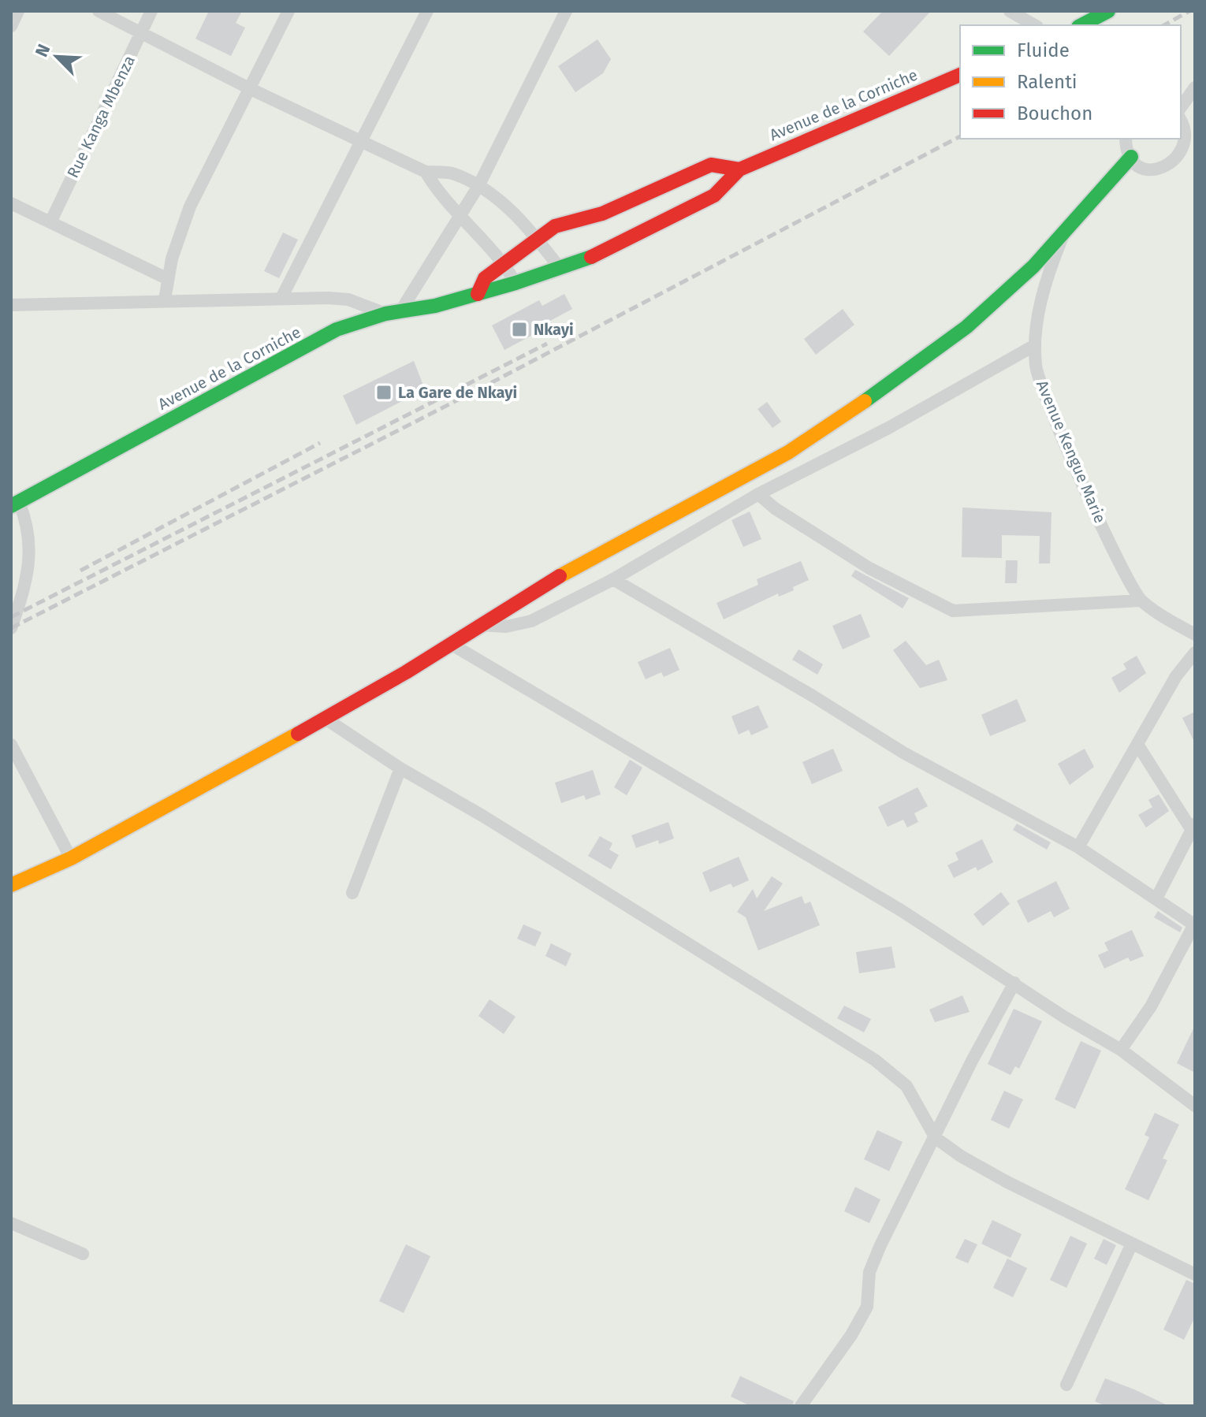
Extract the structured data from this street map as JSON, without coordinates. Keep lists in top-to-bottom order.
{
  "streets": {
    "street": ["Avenue de la Corniche", "Rue Kanga Mbenza", "Avenue Kengue Marie"]
  },
  "places": {
    "transit": ["Nkayi", "La Gare de Nkayi"]
  },
  "legend": ["Fluide", "Ralenti", "Bouchon"],
  "north": "top left"
}
